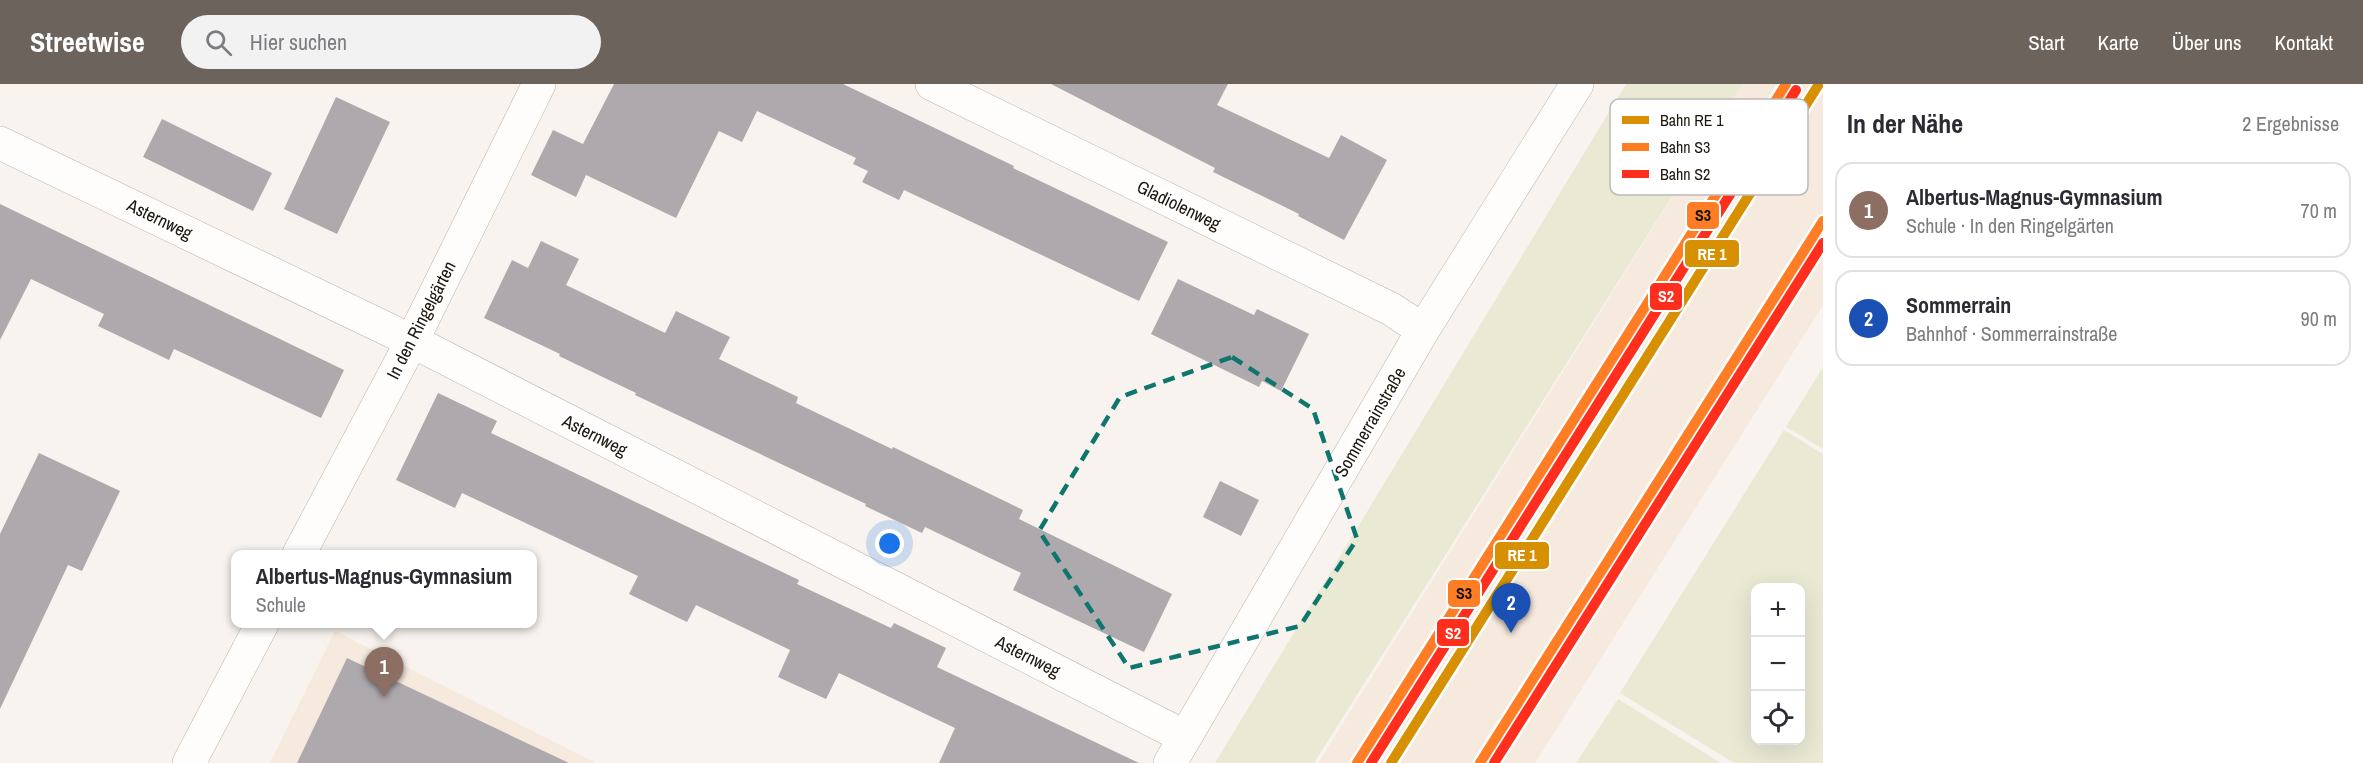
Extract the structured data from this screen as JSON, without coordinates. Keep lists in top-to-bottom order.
{
  "streets": {
    "street": [
      "Gladiolenweg",
      "Asternweg",
      "In den Ringelgärten",
      "Sommerrainstraße"
    ]
  },
  "crossings": [
    ["Gladiolenweg", "Sommerrainstraße"],
    ["Asternweg", "In den Ringelgärten"],
    ["Asternweg", "Sommerrainstraße"]
  ],
  "lines": ["rail line S3", "rail line S2"],
  "legend": ["Bahn RE 1", "Bahn S3", "Bahn S2"],
  "page": {
    "header": "Streetwise",
    "search": "Hier suchen",
    "nav": [
      "Start",
      "Karte",
      "Über uns",
      "Kontakt"
    ],
    "heading": ["In der Nähe", "2 Ergebnisse"],
    "list": [
      {
        "mark": "1",
        "name": "Albertus-Magnus-Gymnasium",
        "note": "Schule · In den Ringelgärten",
        "value": "70 m"
      },
      {
        "mark": "2",
        "name": "Sommerrain",
        "note": "Bahnhof · Sommerrainstraße",
        "value": "90 m"
      }
    ],
    "popup": ["Albertus-Magnus-Gymnasium", "Schule"],
    "map_buttons": ["+", "−"],
    "pins": ["2", "1"]
  }
}
